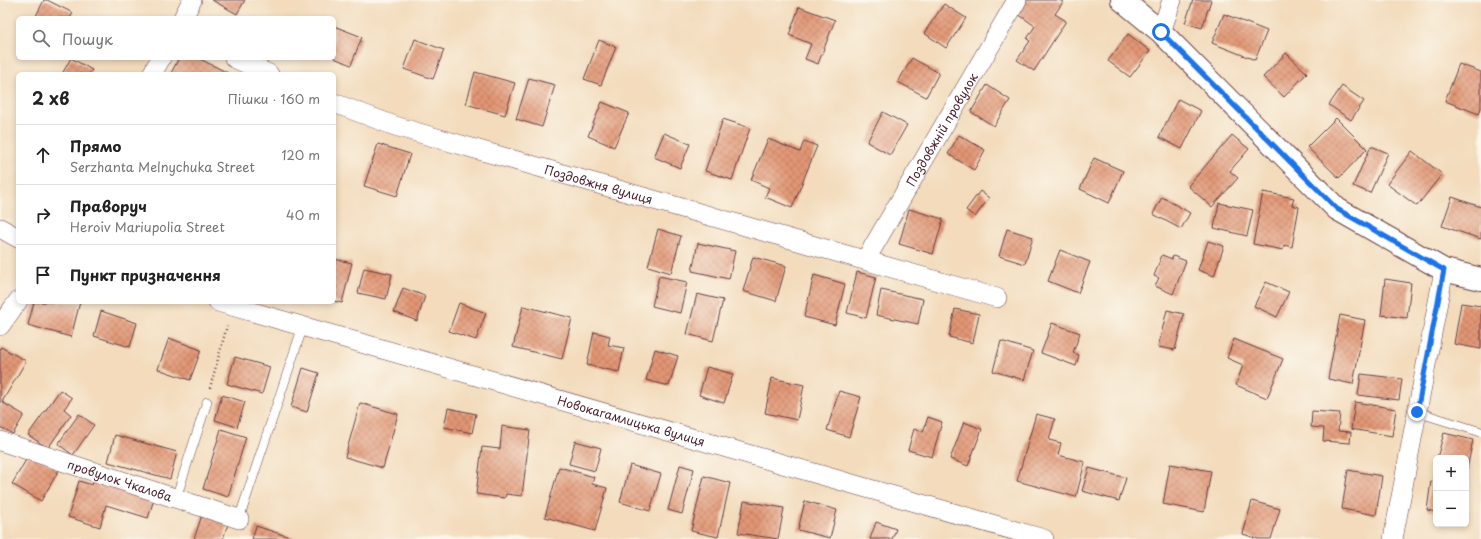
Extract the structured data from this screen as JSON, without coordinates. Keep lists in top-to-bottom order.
{
  "streets": {
    "street": [
      "Поздовжній провулок",
      "Поздовжня вулиця",
      "Новокагамлицька вулиця",
      "провулок Чкалова"
    ]
  },
  "crossings": [
    ["Поздовжній провулок", "Поздовжня вулиця"]
  ],
  "page": {
    "search": "Пошук",
    "heading": ["2 хв", "Пішки · 160 m"],
    "list": [
      ["Прямо", "Serzhanta Melnychuka Street", "120 m"],
      ["Праворуч", "Heroiv Mariupolia Street", "40 m"],
      "Пункт призначення"
    ],
    "map_buttons": ["+", "−"]
  }
}
